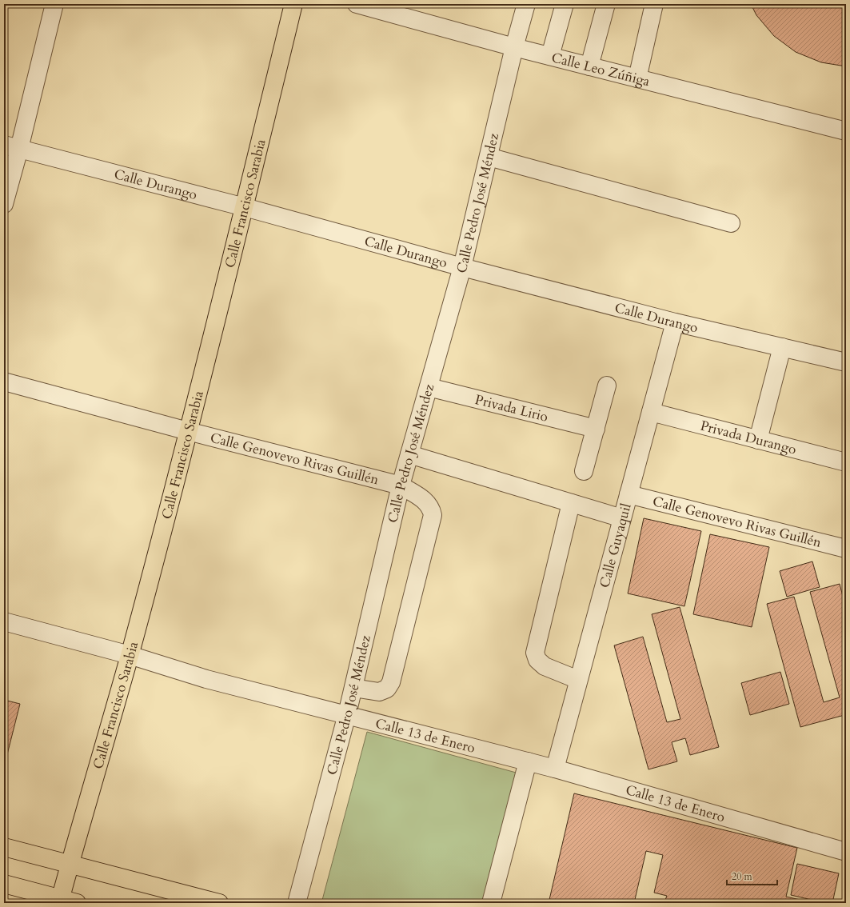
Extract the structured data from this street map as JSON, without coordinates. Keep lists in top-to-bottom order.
{
  "streets": {
    "main road": ["Calle Francisco Sarabia"],
    "street": [
      "Calle Leo Zúñiga",
      "Calle Durango",
      "Calle Pedro José Méndez",
      "Privada Lirio",
      "Privada Durango",
      "Calle Genovevo Rivas Guillén",
      "Calle Guyaquil",
      "Calle 13 de Enero"
    ]
  },
  "crossings": [
    ["Calle Leo Zúñiga", "Calle Pedro José Méndez"],
    ["Calle Durango", "Calle Pedro José Méndez"],
    ["Calle Durango", "Calle Francisco Sarabia"],
    ["Calle Durango", "Calle Guyaquil"],
    ["Calle Pedro José Méndez", "Privada Lirio"],
    ["Calle Pedro José Méndez", "Calle Genovevo Rivas Guillén"],
    ["Calle Pedro José Méndez", "Calle 13 de Enero"],
    ["Calle Francisco Sarabia", "Calle Genovevo Rivas Guillén"],
    ["Calle Francisco Sarabia", "Calle 13 de Enero"],
    ["Privada Durango", "Calle Guyaquil"],
    ["Calle Genovevo Rivas Guillén", "Calle Guyaquil"],
    ["Calle Guyaquil", "Calle 13 de Enero"]
  ],
  "scale_bar": "20 m"
}
